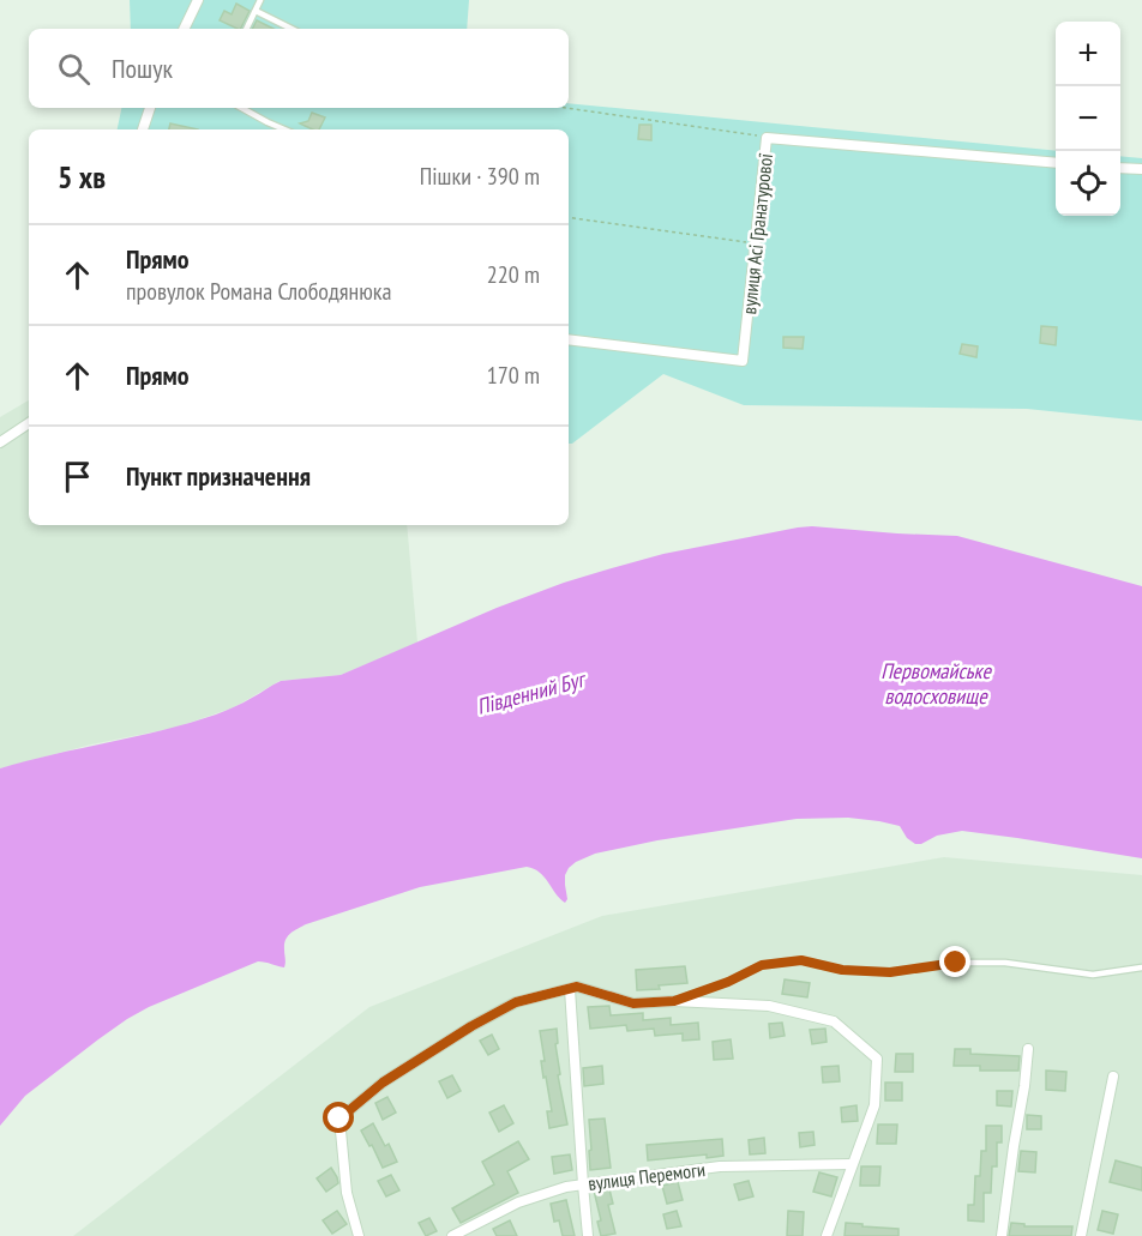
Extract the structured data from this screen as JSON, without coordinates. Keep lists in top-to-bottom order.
{
  "streets": {
    "street": ["вулиця Асі Гранатурової", "вулиця Перемоги"]
  },
  "water": ["Первомайське водосховище", "Південний Буг"],
  "page": {
    "map_buttons": ["+", "−"],
    "search": "Пошук",
    "heading": ["5 хв", "Пішки · 390 m"],
    "list": [
      ["Прямо", "провулок Романа Слободянюка", "220 m"],
      ["Прямо", "170 m"],
      "Пункт призначення"
    ]
  }
}
